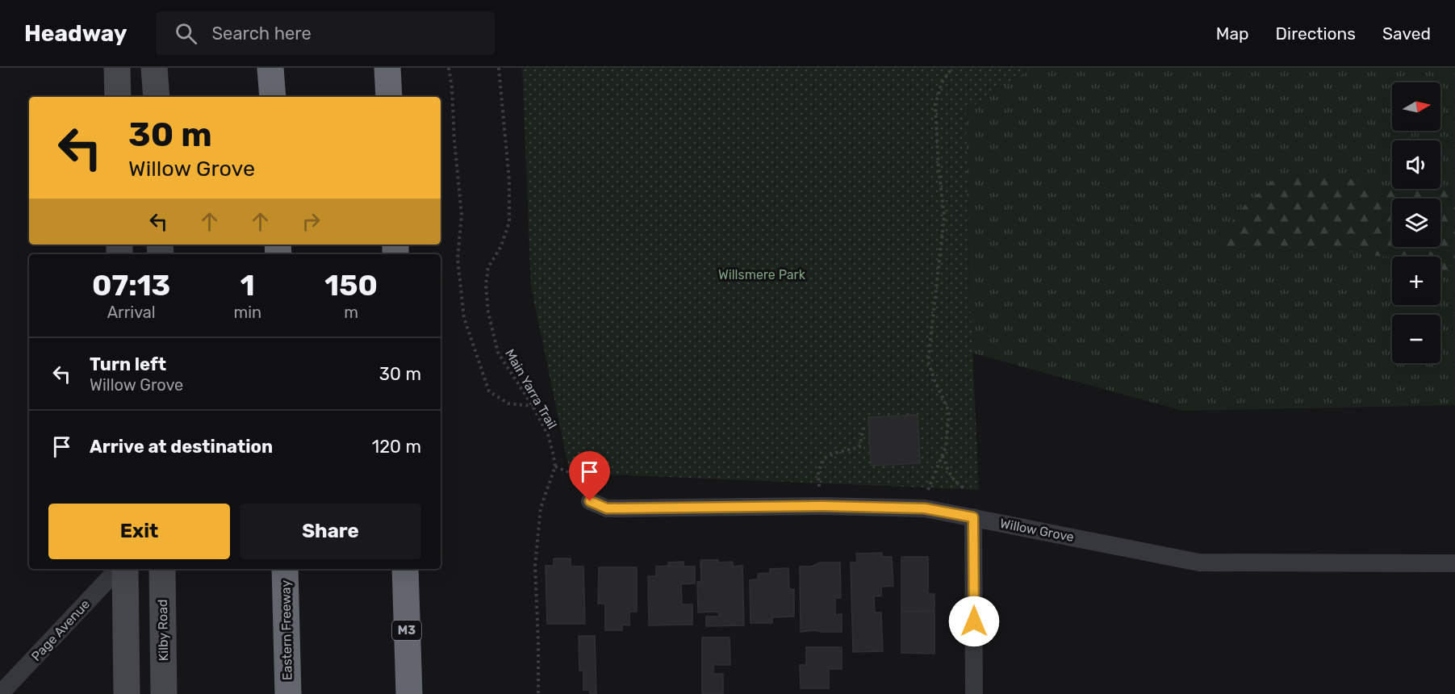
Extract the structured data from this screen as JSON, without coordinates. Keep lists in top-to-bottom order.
{
  "streets": {
    "highway": ["Eastern Freeway", "M3"],
    "street": ["Willow Grove", "Page Avenue", "Kilby Road"],
    "path": ["Main Yarra Trail"]
  },
  "parks": ["Willsmere Park"],
  "north": "right",
  "page": {
    "header": "Headway",
    "search": "Search here",
    "nav": ["Map", "Directions", "Saved"],
    "map_buttons": ["+", "−"],
    "turn": ["30 m", "Willow Grove"],
    "eta": [
      "07:13",
      "Arrival",
      "1",
      "min",
      "150",
      "m"
    ],
    "list": [
      {
        "name": "Turn left",
        "note": "Willow Grove",
        "value": "30 m"
      },
      {
        "name": "Arrive at destination",
        "value": "120 m"
      }
    ],
    "buttons": ["Exit", "Share"]
  }
}
